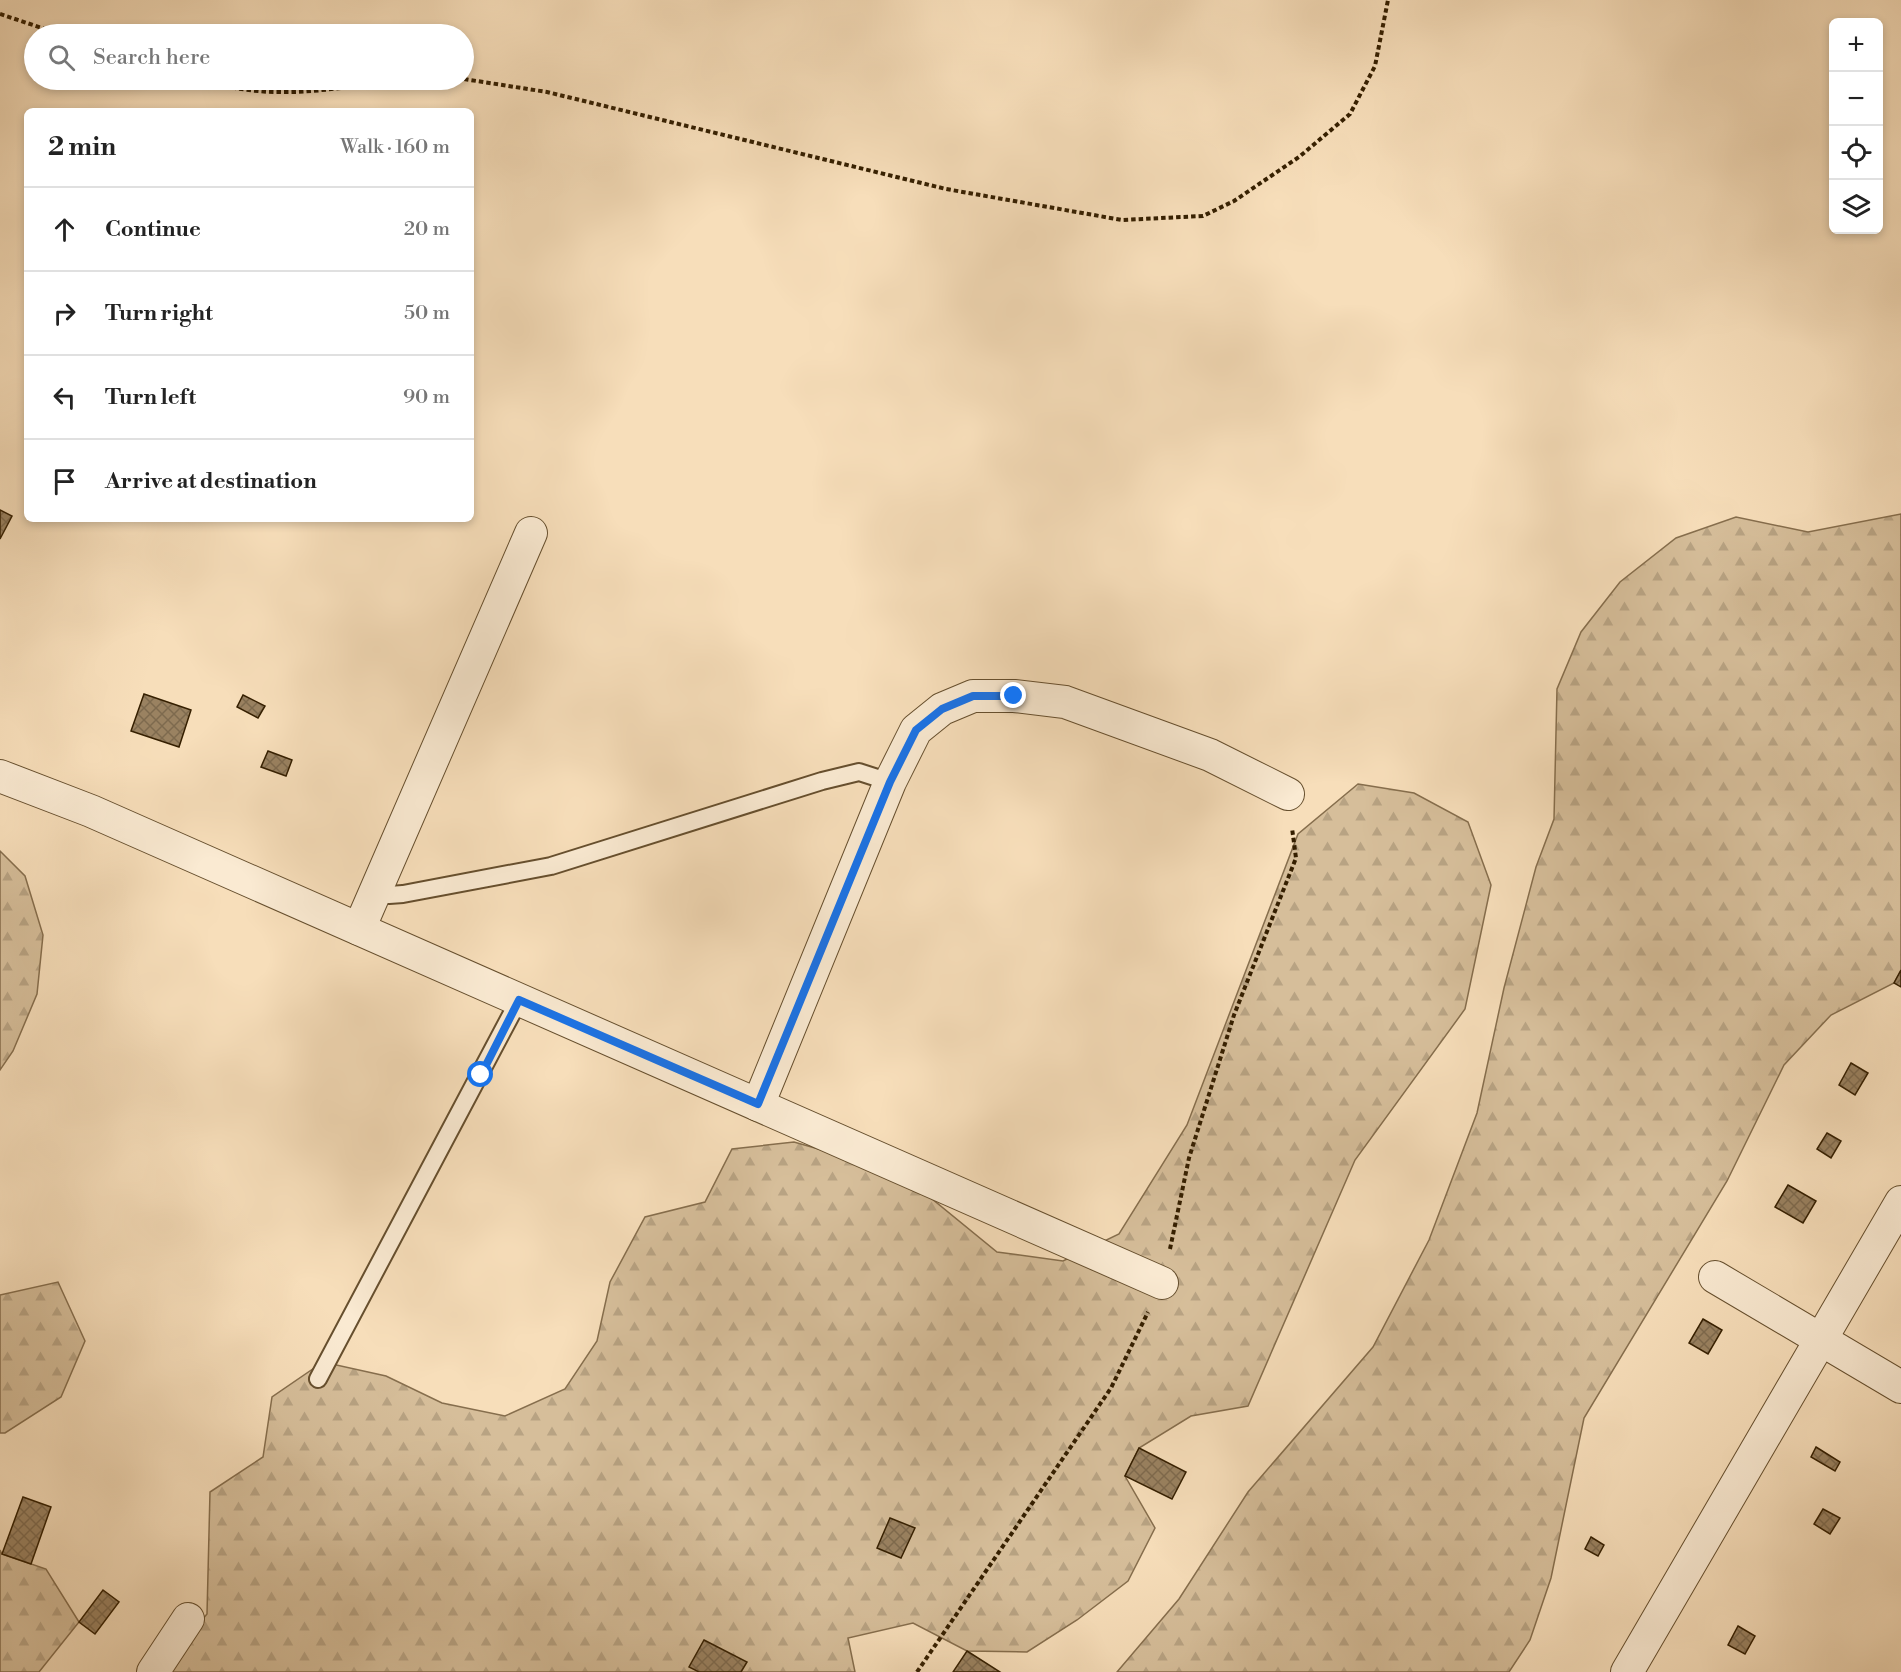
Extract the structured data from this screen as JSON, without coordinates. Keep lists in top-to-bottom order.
{
  "page": {
    "map_buttons": ["+", "−"],
    "search": "Search here",
    "heading": ["2 min", "Walk · 160 m"],
    "list": [
      ["Continue", "20 m"],
      ["Turn right", "50 m"],
      ["Turn left", "90 m"],
      "Arrive at destination"
    ]
  }
}
